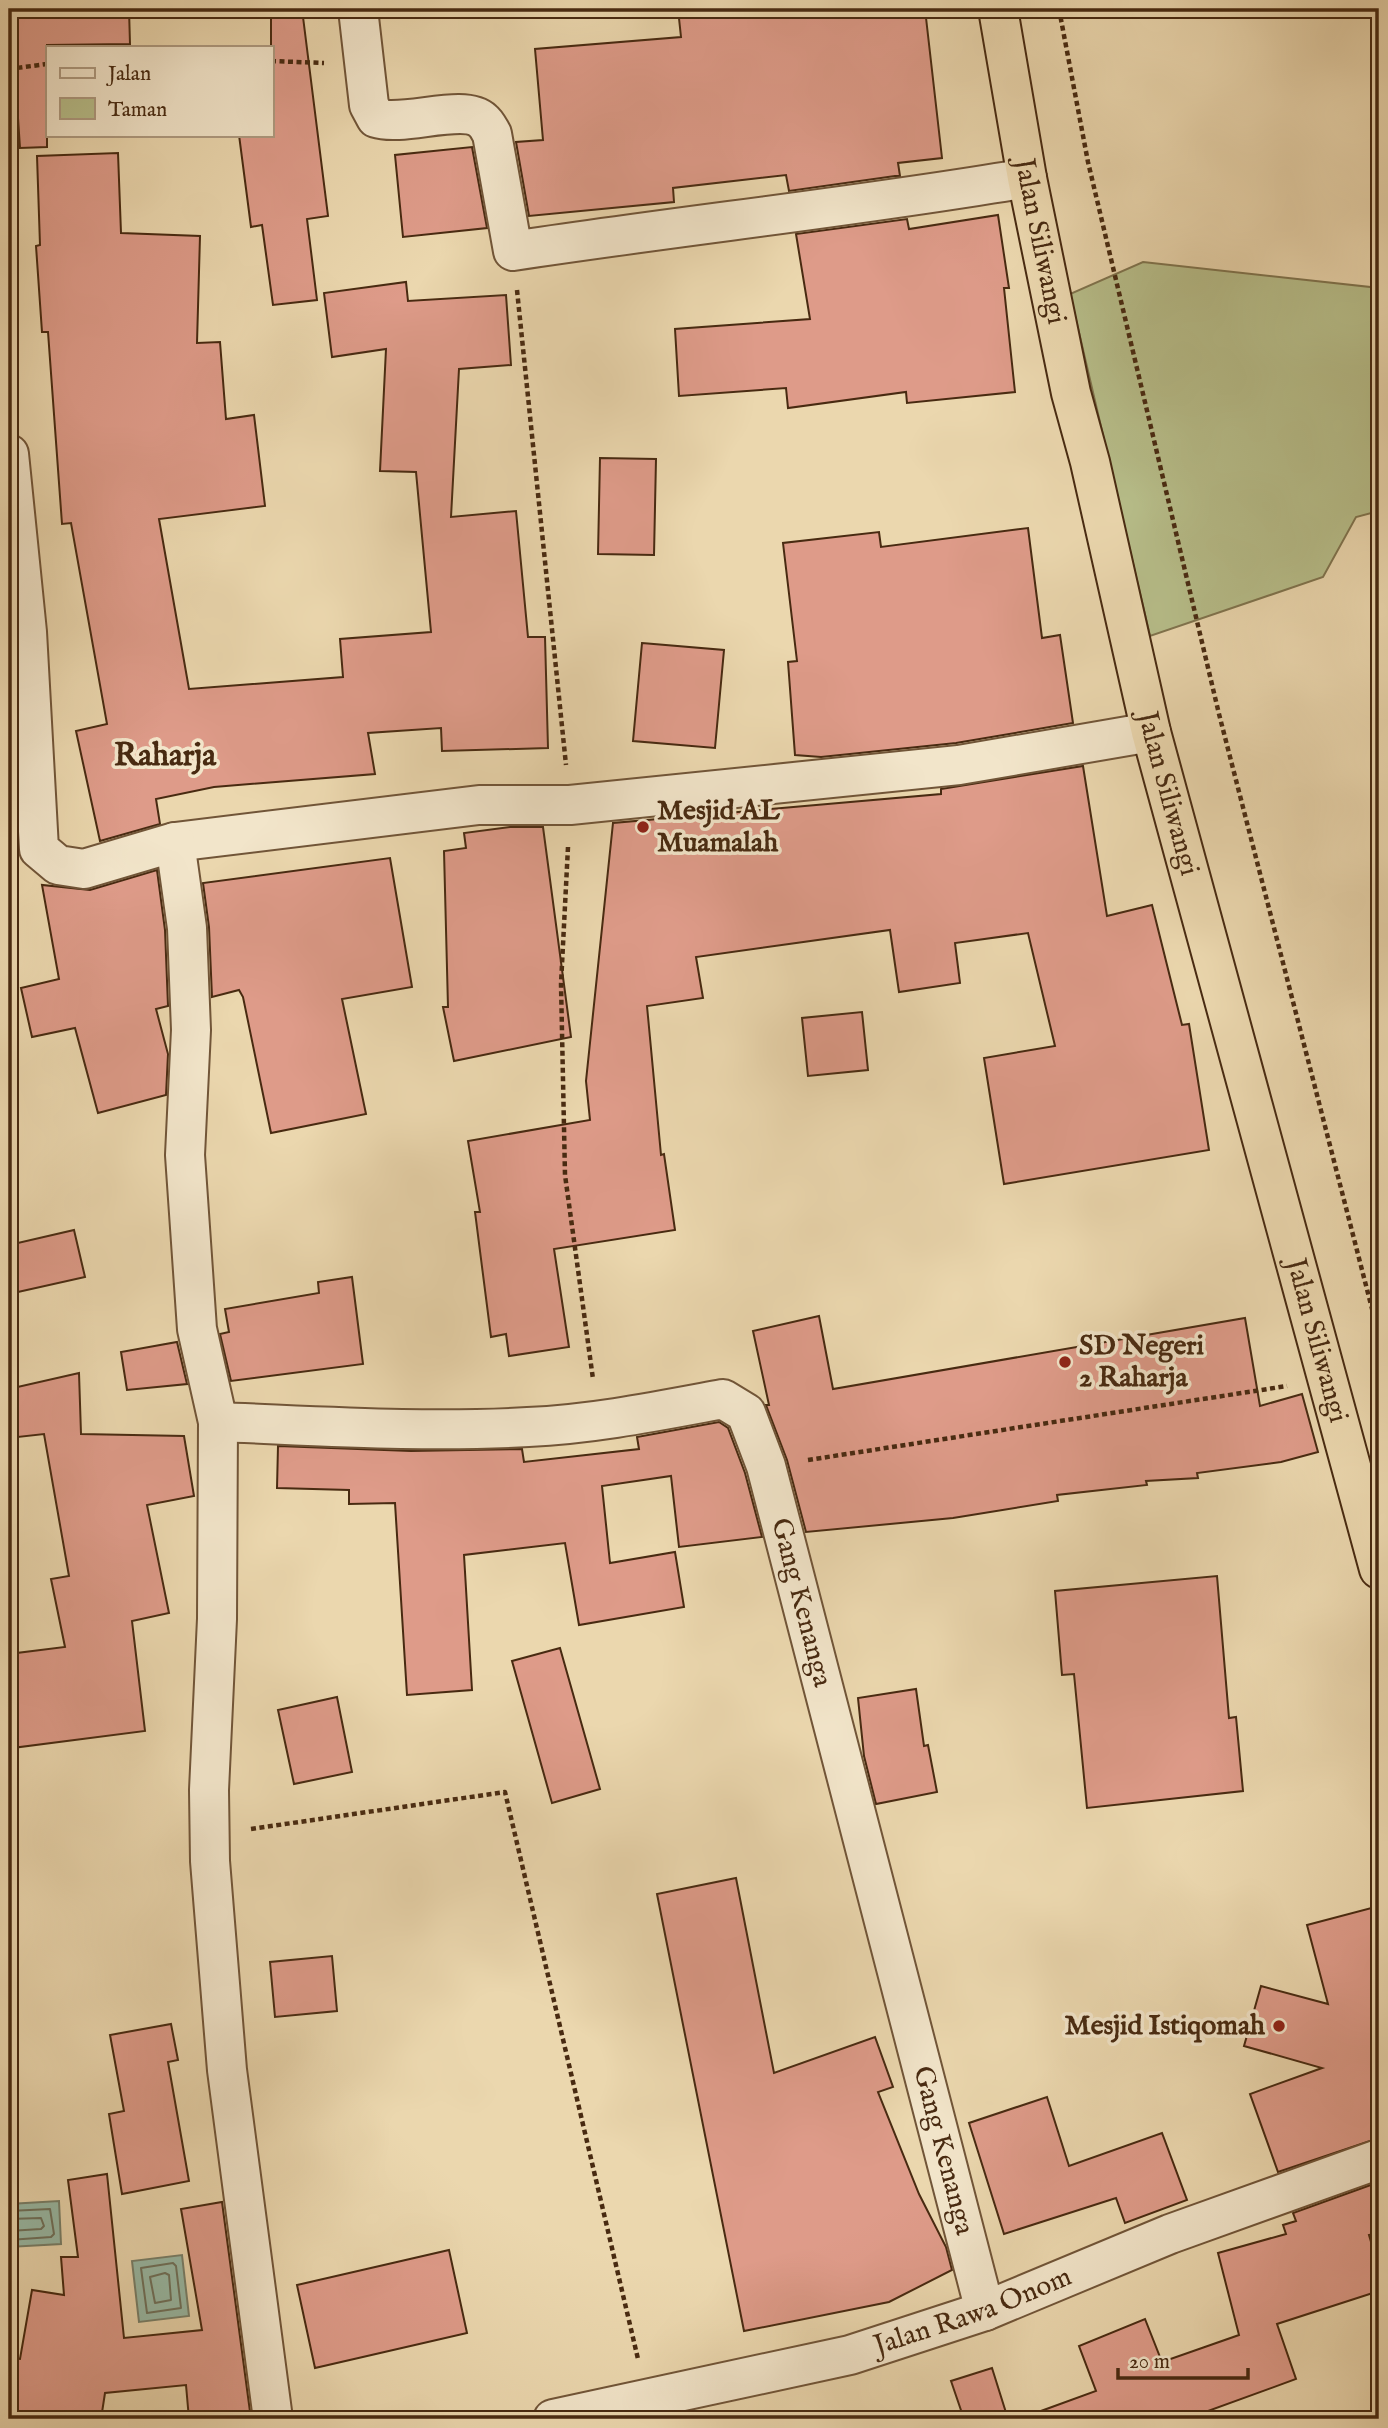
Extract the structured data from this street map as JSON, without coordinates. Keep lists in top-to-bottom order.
{
  "streets": {
    "highway": ["Jalan Siliwangi"],
    "street": ["Gang Kenanga", "Jalan Rawa Onom"]
  },
  "crossings": [
    ["Gang Kenanga", "Jalan Rawa Onom"]
  ],
  "districts": ["Raharja"],
  "places": ["Mesjid AL Muamalah", "SD Negeri 2 Raharja", "Mesjid Istiqomah"],
  "legend": ["Jalan", "Taman"],
  "scale_bar": "20 m"
}
